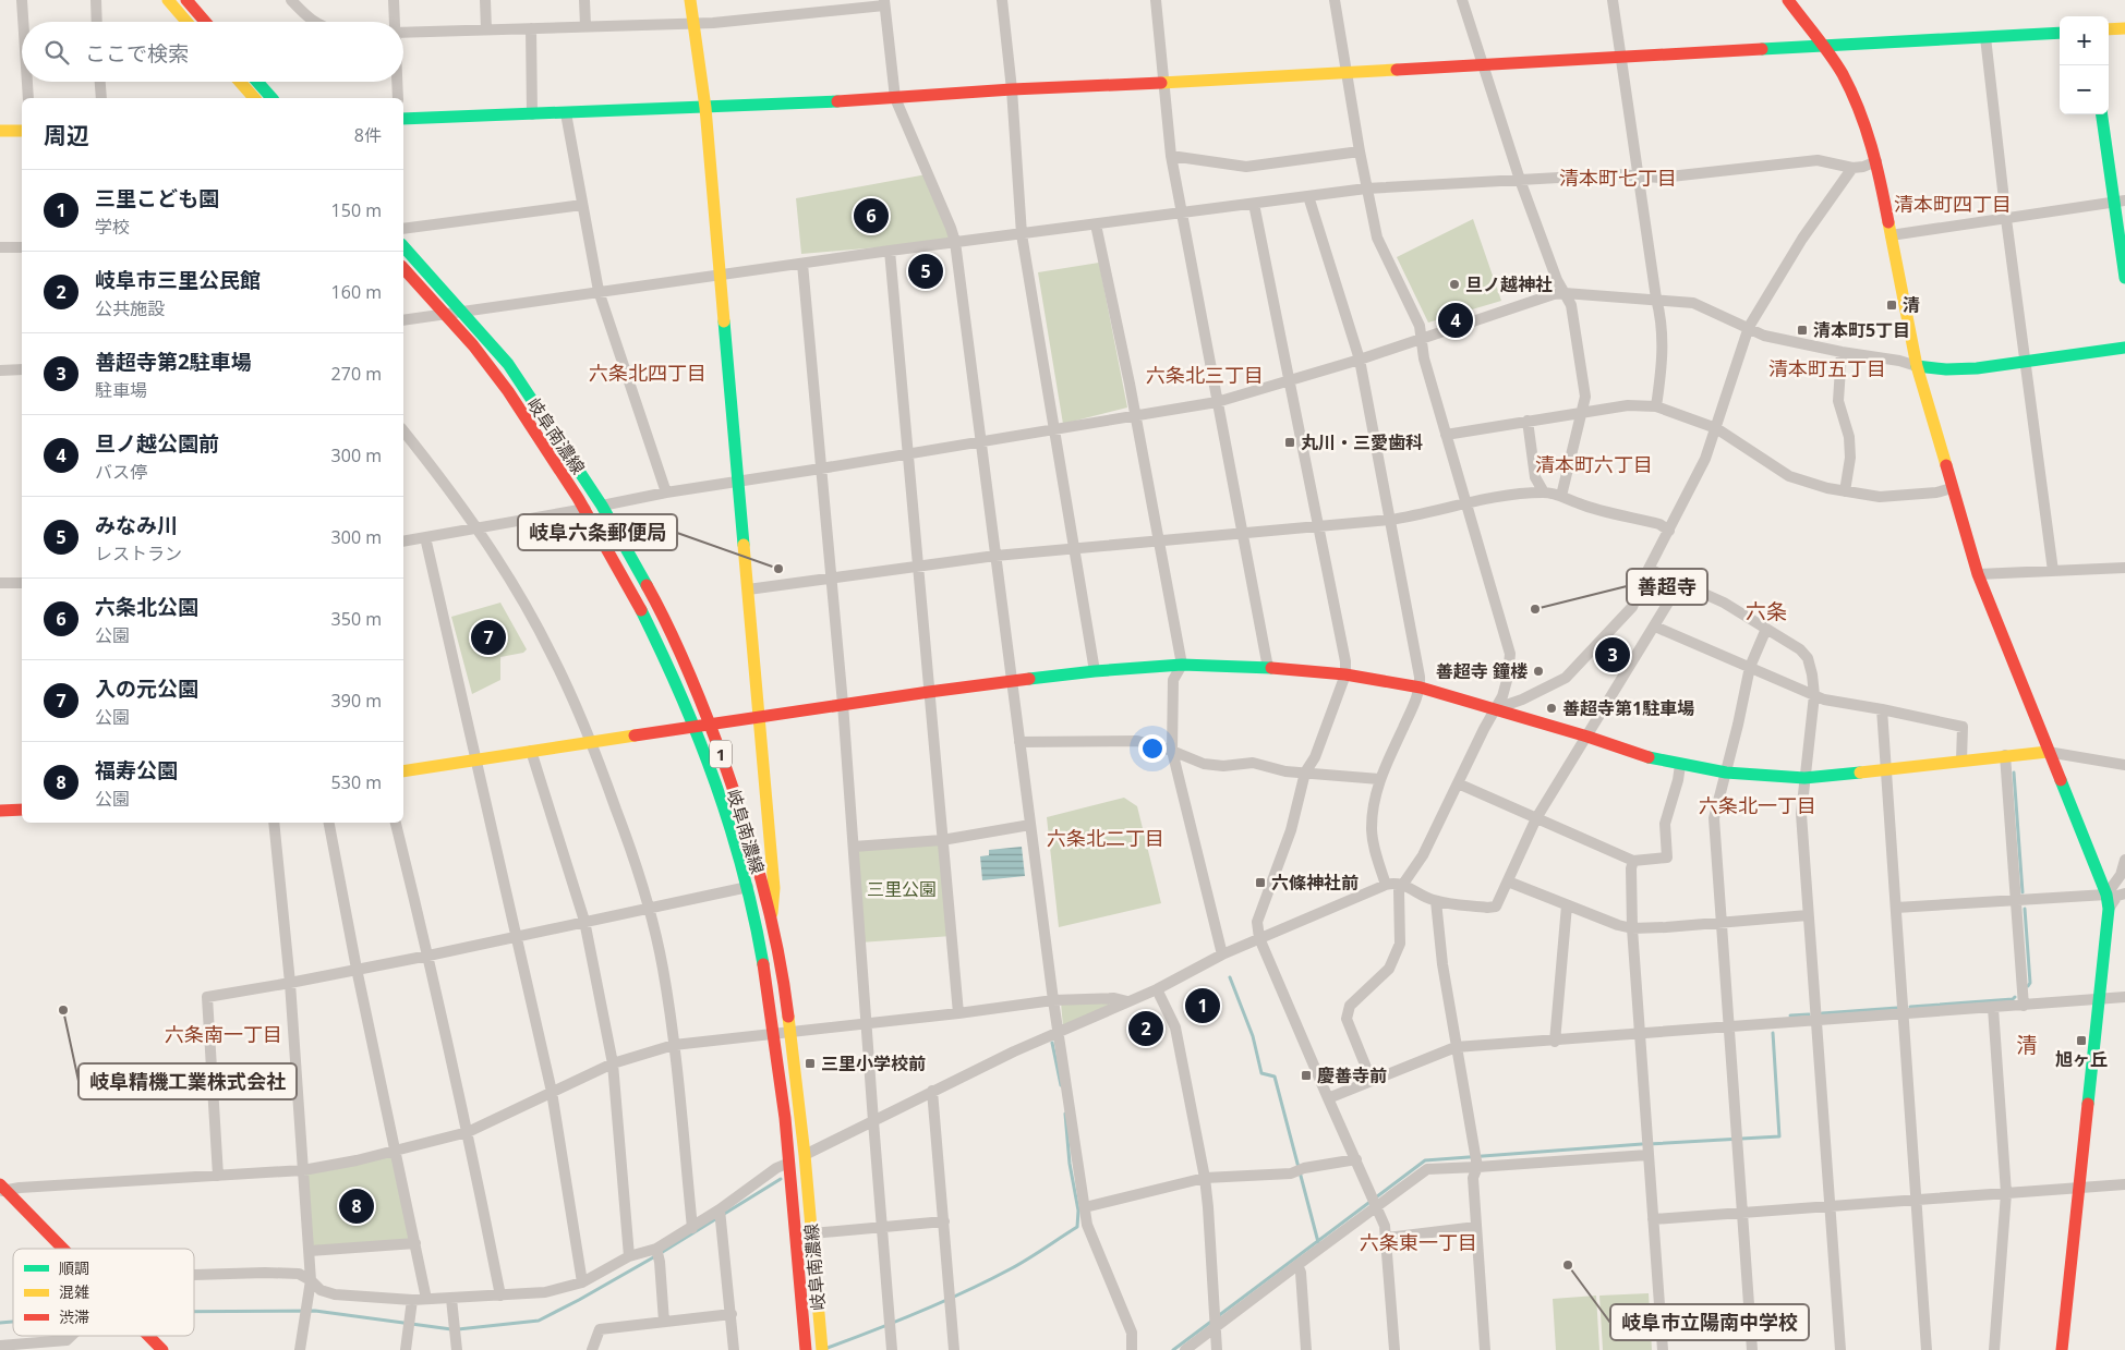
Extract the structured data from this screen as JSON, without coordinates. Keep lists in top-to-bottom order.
{
  "streets": {
    "street": ["岐阜南濃線", "1"]
  },
  "districts": [
    "清本町七丁目",
    "清本町四丁目",
    "清本町五丁目",
    "六条北四丁目",
    "六条北三丁目",
    "清本町六丁目",
    "六条",
    "六条北一丁目",
    "六条北二丁目",
    "六条南一丁目",
    "清",
    "六条東一丁目"
  ],
  "parks": ["三里公園"],
  "places": {
    "other": [
      "旦ノ越神社",
      "岐阜六条郵便局",
      "善超寺",
      "善超寺 鐘楼",
      "善超寺第1駐車場",
      "岐阜精機工業株式会社",
      "岐阜市立陽南中学校"
    ],
    "transit": [
      "清",
      "清本町5丁目",
      "丸川・三愛歯科",
      "六條神社前",
      "旭ヶ丘",
      "三里小学校前",
      "慶善寺前"
    ]
  },
  "legend": ["順調", "混雑", "渋滞"],
  "page": {
    "map_buttons": ["+", "−"],
    "search": "ここで検索",
    "heading": ["周辺", "8件"],
    "list": [
      {
        "mark": "1",
        "name": "三里こども園",
        "note": "学校",
        "value": "150 m"
      },
      {
        "mark": "2",
        "name": "岐阜市三里公民館",
        "note": "公共施設",
        "value": "160 m"
      },
      {
        "mark": "3",
        "name": "善超寺第2駐車場",
        "note": "駐車場",
        "value": "270 m"
      },
      {
        "mark": "4",
        "name": "旦ノ越公園前",
        "note": "バス停",
        "value": "300 m"
      },
      {
        "mark": "5",
        "name": "みなみ川",
        "note": "レストラン",
        "value": "300 m"
      },
      {
        "mark": "6",
        "name": "六条北公園",
        "note": "公園",
        "value": "350 m"
      },
      {
        "mark": "7",
        "name": "入の元公園",
        "note": "公園",
        "value": "390 m"
      },
      {
        "mark": "8",
        "name": "福寿公園",
        "note": "公園",
        "value": "530 m"
      }
    ],
    "pins": [
      "6",
      "5",
      "4",
      "7",
      "3",
      "1",
      "2",
      "8"
    ]
  }
}
